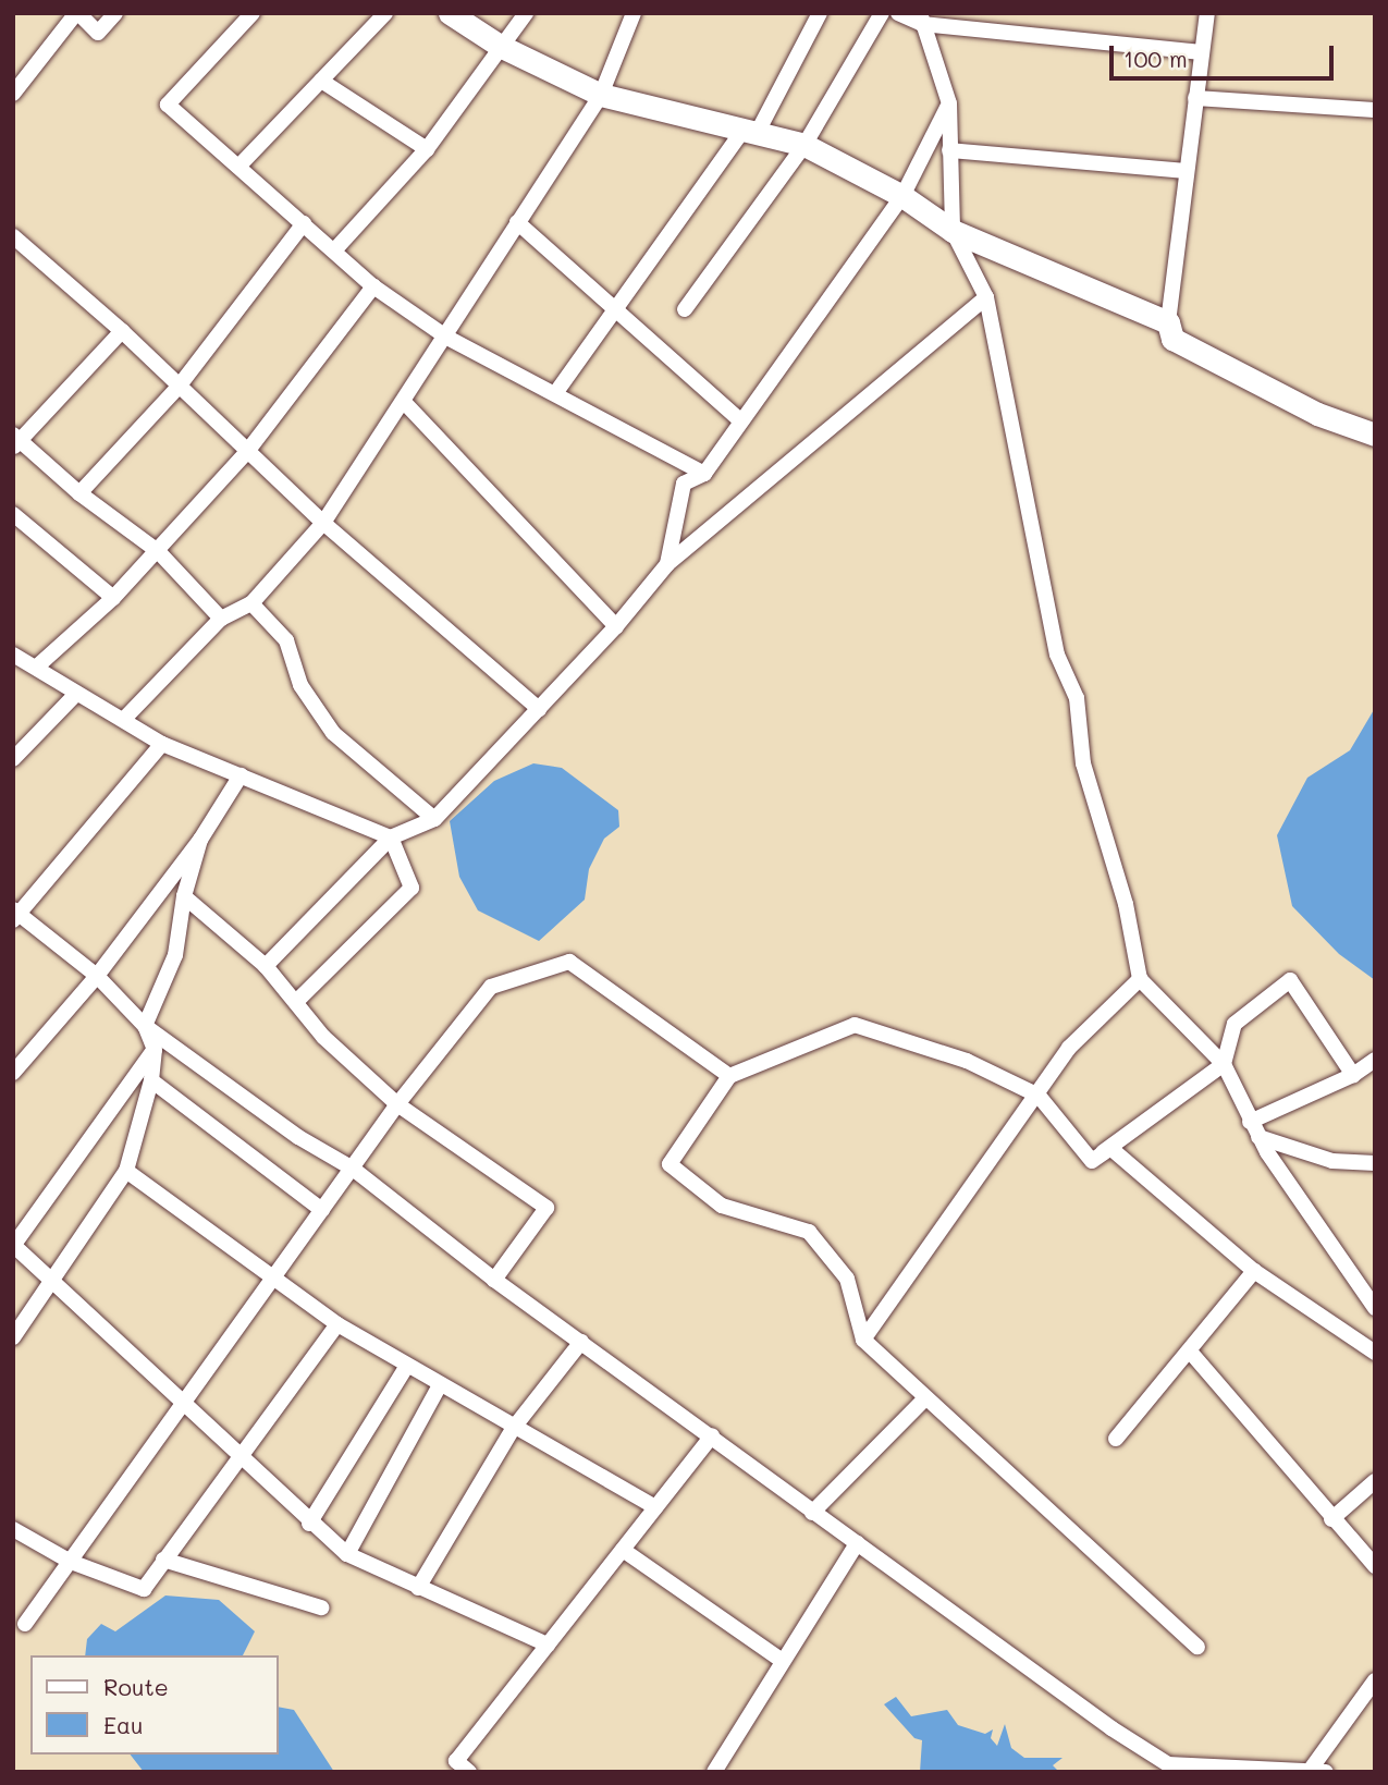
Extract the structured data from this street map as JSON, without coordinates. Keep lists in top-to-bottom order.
{
  "legend": ["Route", "Eau"],
  "scale_bar": "100 m"
}
